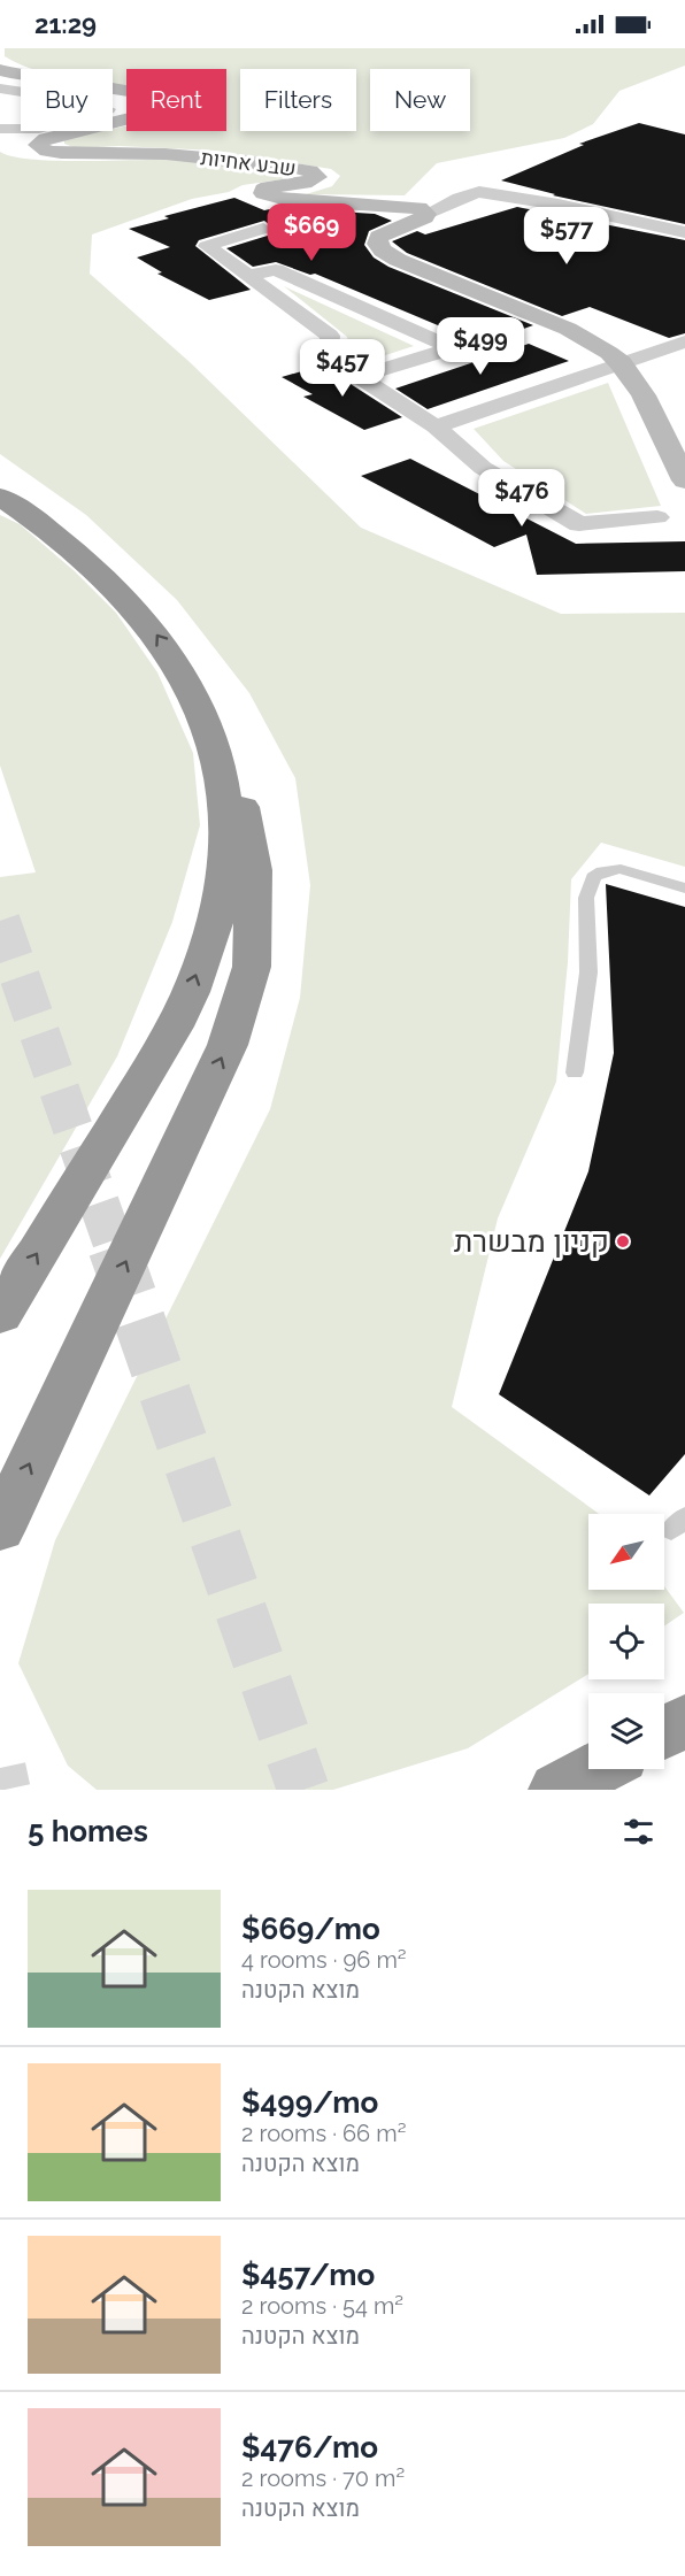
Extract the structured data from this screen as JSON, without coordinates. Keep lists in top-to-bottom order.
{
  "streets": {
    "main road": ["שבע אחיות"]
  },
  "places": ["קניון מבשרת"],
  "north": "bottom left",
  "page": {
    "status": "21:29",
    "chip": [
      "Buy",
      "Rent",
      "Filters",
      "New"
    ],
    "price": [
      "$669",
      "$577",
      "$499",
      "$457",
      "$476"
    ],
    "heading": "5 homes",
    "list": [
      {
        "name": "$669/mo",
        "note": "4 rooms · 96 m² · מוצא הקטנה"
      },
      {
        "name": "$499/mo",
        "note": "2 rooms · 66 m² · מוצא הקטנה"
      },
      {
        "name": "$457/mo",
        "note": "2 rooms · 54 m² · מוצא הקטנה"
      },
      {
        "name": "$476/mo",
        "note": "2 rooms · 70 m² · מוצא הקטנה"
      }
    ]
  }
}
